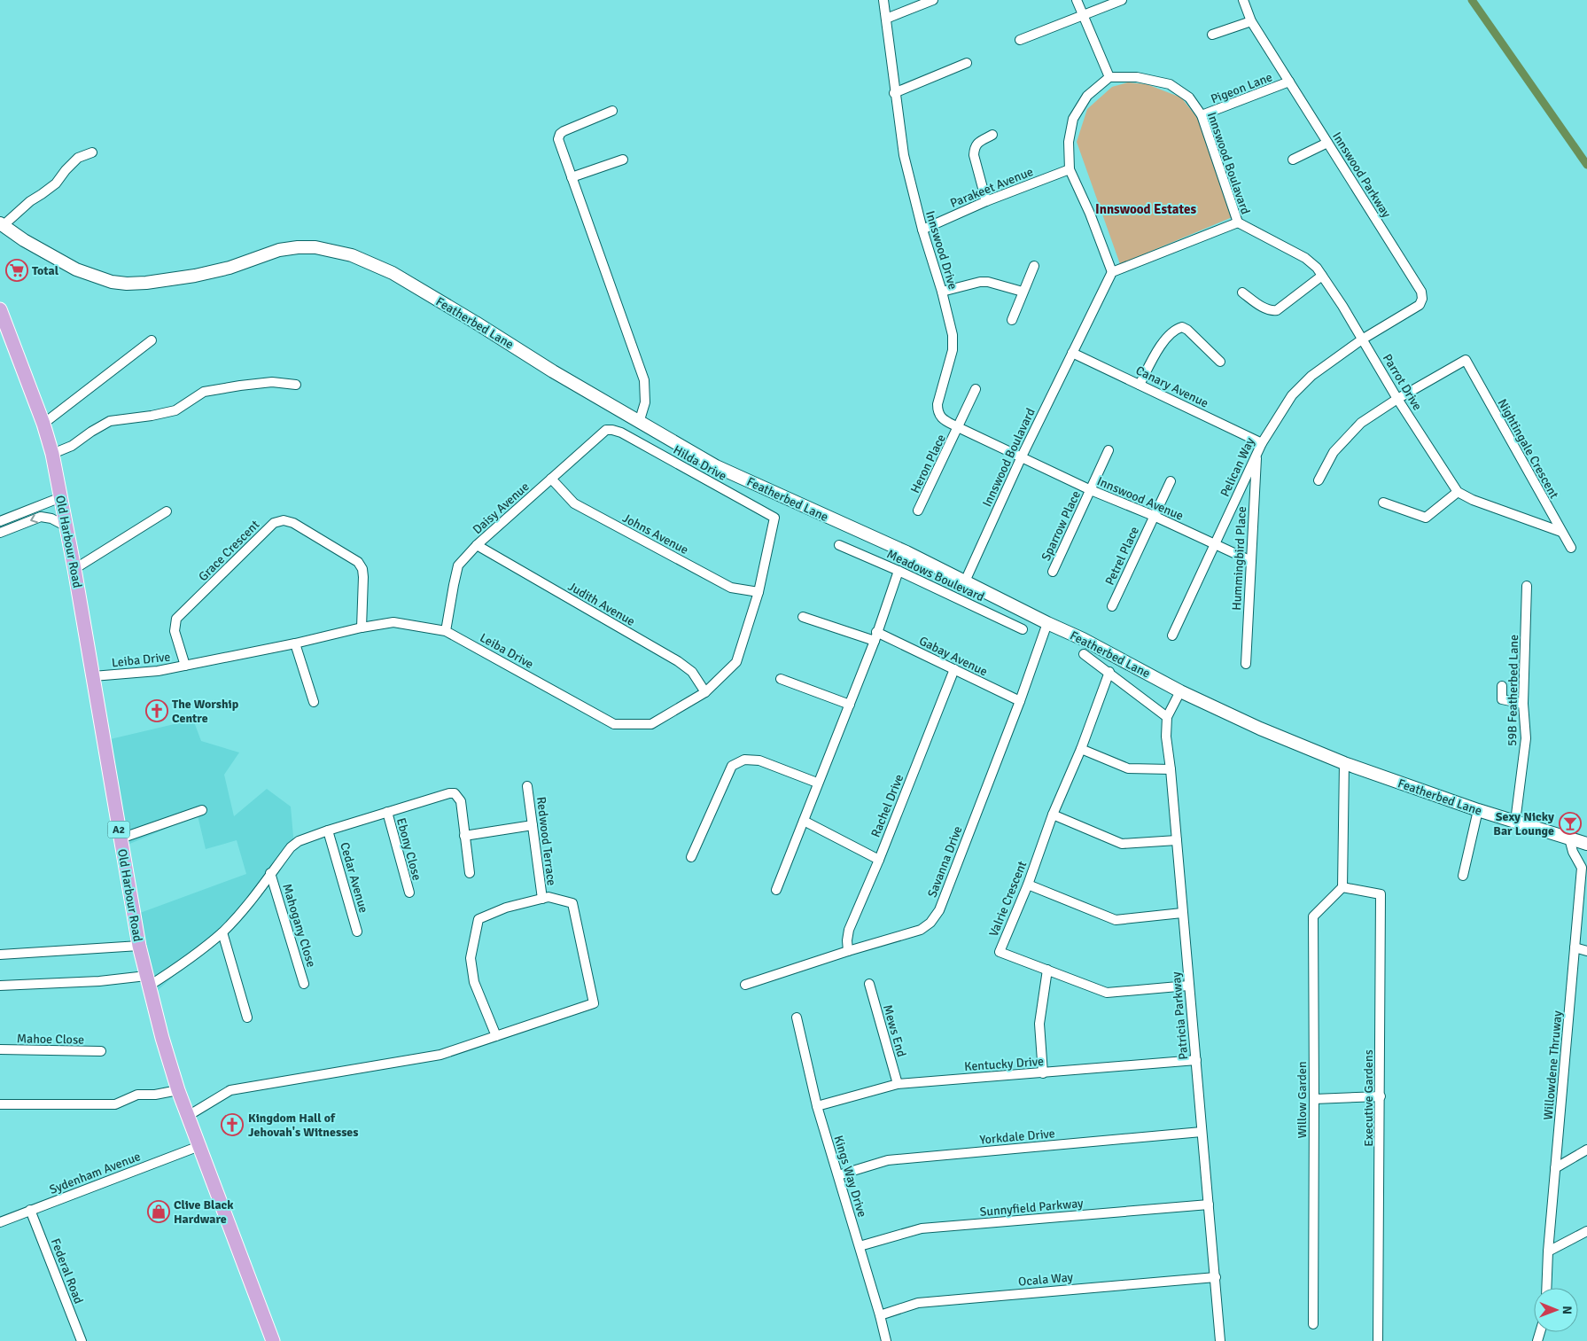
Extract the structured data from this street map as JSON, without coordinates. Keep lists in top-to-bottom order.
{
  "streets": {
    "main road": ["Featherbed Lane", "Old Harbour Road", "A2"],
    "street": [
      "Pigeon Lane",
      "Innswood Boulavard",
      "Innswood Parkway",
      "Parakeet Avenue",
      "Innswood Drive",
      "Parrot Drive",
      "Canary Avenue",
      "Nightingale Crescent",
      "Hilda Drive",
      "Heron Place",
      "Pelican Way",
      "Innswood Avenue",
      "Daisy Avenue",
      "Sparrow Place",
      "Johns Avenue",
      "Grace Crescent",
      "Petrel Place",
      "Hummingbird Place",
      "Meadows Boulevard",
      "Judith Avenue",
      "Leiba Drive",
      "Gabay Avenue",
      "59B Featherbed Lane",
      "Rachel Drive",
      "Redwood Terrace",
      "Ebony Close",
      "Savanna Drive",
      "Cedar Avenue",
      "Valrie Crescent",
      "Mahogany Close",
      "Patricia Parkway",
      "Mews End",
      "Mahoe Close",
      "Kentucky Drive",
      "Willowdene Thruway",
      "Executive Gardens",
      "Willow Garden",
      "Yorkdale Drive",
      "Sydenham Avenue",
      "Kings Way Drive",
      "Sunnyfield Parkway",
      "Federal Road",
      "Ocala Way"
    ]
  },
  "crossings": [
    ["Pigeon Lane", "Innswood Boulavard"],
    ["Pigeon Lane", "Innswood Parkway"],
    ["Innswood Boulavard", "Innswood Drive"],
    ["Innswood Boulavard", "Featherbed Lane"],
    ["Innswood Boulavard", "Parrot Drive"],
    ["Innswood Boulavard", "Canary Avenue"],
    ["Innswood Boulavard", "Innswood Avenue"],
    ["Innswood Parkway", "Parrot Drive"],
    ["Innswood Parkway", "Pelican Way"],
    ["Parakeet Avenue", "Innswood Drive"],
    ["Innswood Drive", "Heron Place"],
    ["Innswood Drive", "Innswood Avenue"],
    ["Featherbed Lane", "59B Featherbed Lane"],
    ["Featherbed Lane", "Savanna Drive"],
    ["Featherbed Lane", "Patricia Parkway"],
    ["Featherbed Lane", "Willowdene Thruway"],
    ["Parrot Drive", "Nightingale Crescent"],
    ["Parrot Drive", "Pelican Way"],
    ["Canary Avenue", "Pelican Way"],
    ["Hilda Drive", "Daisy Avenue"],
    ["Hilda Drive", "Leiba Drive"],
    ["Pelican Way", "Innswood Avenue"],
    ["Pelican Way", "Hummingbird Place"],
    ["Innswood Avenue", "Sparrow Place"],
    ["Innswood Avenue", "Petrel Place"],
    ["Innswood Avenue", "Hummingbird Place"],
    ["Daisy Avenue", "Johns Avenue"],
    ["Daisy Avenue", "Judith Avenue"],
    ["Daisy Avenue", "Leiba Drive"],
    ["Johns Avenue", "Leiba Drive"],
    ["Old Harbour Road", "Leiba Drive"],
    ["Old Harbour Road", "Sydenham Avenue"],
    ["Grace Crescent", "Leiba Drive"],
    ["Judith Avenue", "Leiba Drive"],
    ["Gabay Avenue", "Rachel Drive"],
    ["Gabay Avenue", "Savanna Drive"],
    ["Rachel Drive", "Savanna Drive"],
    ["Valrie Crescent", "Patricia Parkway"],
    ["Patricia Parkway", "Kentucky Drive"],
    ["Patricia Parkway", "Yorkdale Drive"],
    ["Patricia Parkway", "Sunnyfield Parkway"],
    ["Patricia Parkway", "Ocala Way"],
    ["Mews End", "Kentucky Drive"],
    ["Kentucky Drive", "Kings Way Drive"],
    ["Executive Gardens", "Willow Garden"],
    ["Yorkdale Drive", "Kings Way Drive"],
    ["Sydenham Avenue", "Federal Road"],
    ["Kings Way Drive", "Sunnyfield Parkway"],
    ["Kings Way Drive", "Ocala Way"]
  ],
  "districts": ["Innswood Estates"],
  "places": {
    "supermarket": ["Total"],
    "church": ["The Worship Centre", "Kingdom Hall of Jehovah's Witnesses"],
    "bar": ["Sexy Nicky Bar Lounge"],
    "shop": ["Clive Black Hardware"]
  },
  "north": "right"
}
